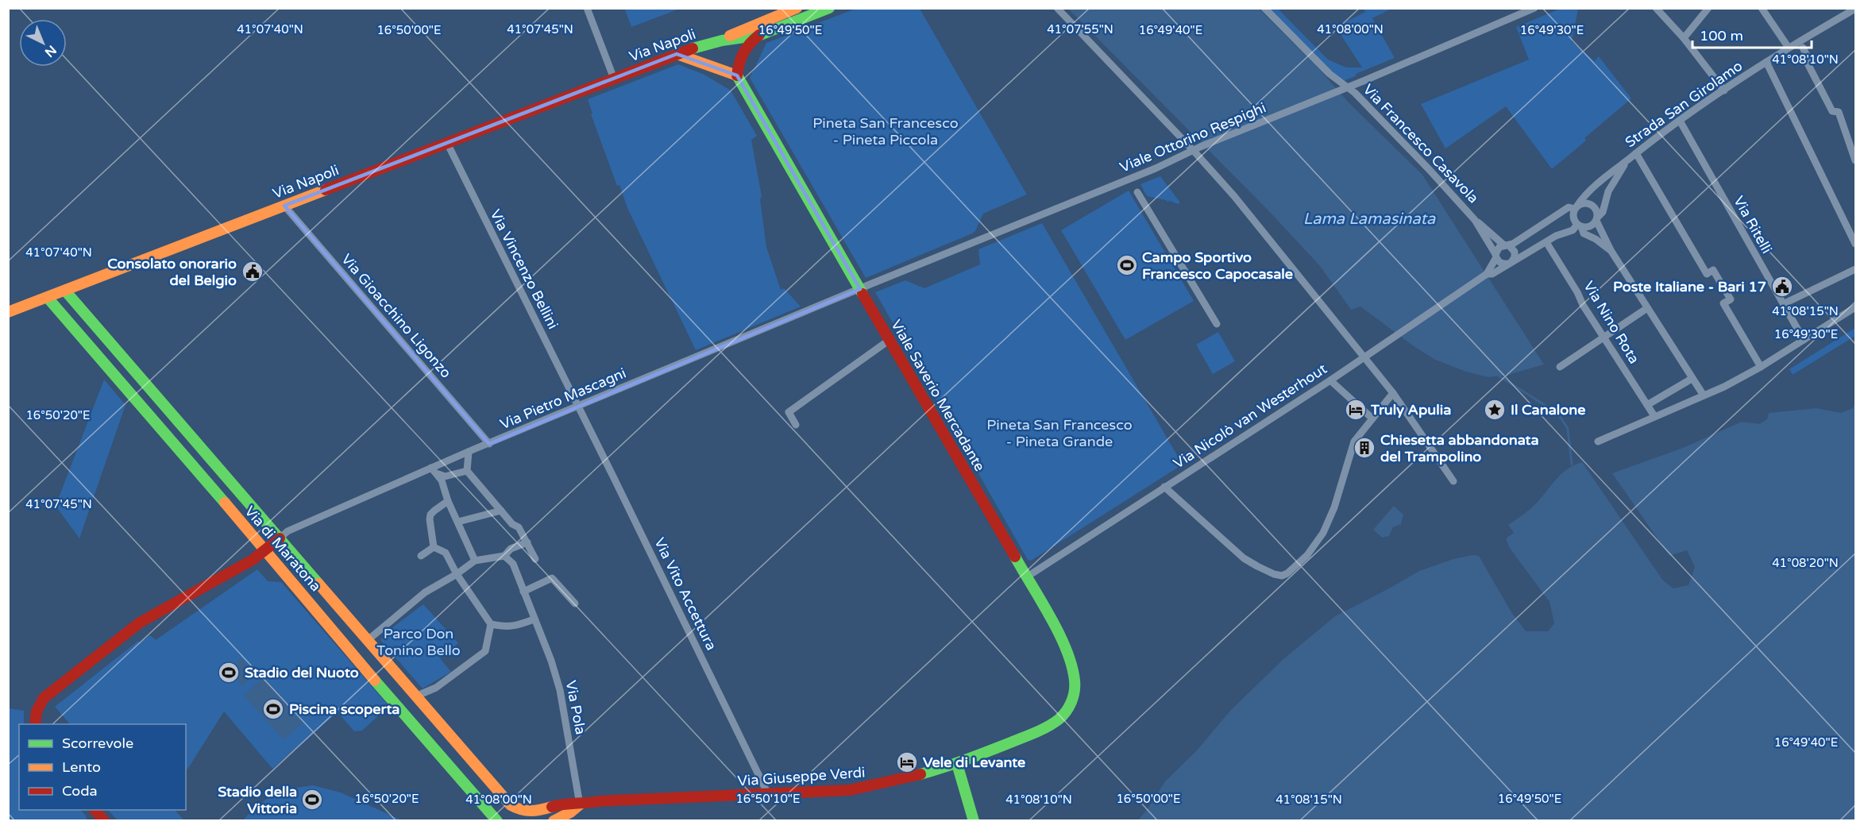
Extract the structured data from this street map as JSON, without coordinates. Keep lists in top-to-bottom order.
{
  "streets": {
    "main road": [
      "Via Napoli",
      "Viale Saverio Mercadante",
      "Via di Maratona",
      "Via Giuseppe Verdi"
    ],
    "street": [
      "Strada San Girolamo",
      "Viale Ottorino Respighi",
      "Via Francesco Casavola",
      "Via Ritelli",
      "Via Vincenzo Bellini",
      "Via Gioacchino Ligonzo",
      "Via Nino Rota",
      "Via Pietro Mascagni",
      "Via Nicolò van Westerhout",
      "Via Vito Accettura",
      "Via Pola"
    ]
  },
  "crossings": [
    ["Via Napoli", "Via Vincenzo Bellini"],
    ["Via Napoli", "Via Gioacchino Ligonzo"],
    ["Via Napoli", "Via di Maratona"],
    ["Strada San Girolamo", "Via Ritelli"],
    ["Strada San Girolamo", "Via Nicolò van Westerhout"],
    ["Viale Ottorino Respighi", "Via Francesco Casavola"],
    ["Viale Ottorino Respighi", "Viale Saverio Mercadante"],
    ["Viale Ottorino Respighi", "Via Pietro Mascagni"],
    ["Via Francesco Casavola", "Via Nicolò van Westerhout"],
    ["Via Vincenzo Bellini", "Via Pietro Mascagni"],
    ["Via Vincenzo Bellini", "Via Vito Accettura"],
    ["Via Gioacchino Ligonzo", "Via Pietro Mascagni"],
    ["Via Nino Rota", "Via Nicolò van Westerhout"],
    ["Viale Saverio Mercadante", "Via Pietro Mascagni"],
    ["Viale Saverio Mercadante", "Via Nicolò van Westerhout"],
    ["Viale Saverio Mercadante", "Via Giuseppe Verdi"],
    ["Via Pietro Mascagni", "Via di Maratona"],
    ["Via Pietro Mascagni", "Via Vito Accettura"],
    ["Via di Maratona", "Via Giuseppe Verdi"],
    ["Via Vito Accettura", "Via Giuseppe Verdi"],
    ["Via Pola", "Via Giuseppe Verdi"]
  ],
  "water": ["Lama Lamasinata"],
  "parks": ["Pineta San Francesco - Pineta Piccola", "Pineta San Francesco - Pineta Grande", "Parco Don Tonino Bello"],
  "places": {
    "sports": [
      "Campo Sportivo Francesco Capocasale",
      "Stadio del Nuoto",
      "Piscina scoperta",
      "Stadio della Vittoria"
    ],
    "public building": ["Consolato onorario del Belgio", "Poste Italiane - Bari 17"],
    "hotel": ["Truly Apulia", "Vele di Levante"],
    "place": ["Il Canalone"],
    "building": ["Chiesetta abbandonata del Trampolino"]
  },
  "legend": ["Scorrevole", "Lento", "Coda"],
  "scale_bar": "100 m",
  "north": "bottom right",
  "coordinates": [
    "41°07'40\"N",
    "41°07'45\"N",
    "41°07'55\"N",
    "41°08'00\"N",
    "16°50'00\"E",
    "16°49'30\"E",
    "16°49'50\"E",
    "16°49'40\"E",
    "41°08'10\"N",
    "41°08'15\"N",
    "16°50'20\"E",
    "41°08'20\"N",
    "16°50'10\"E"
  ]
}
